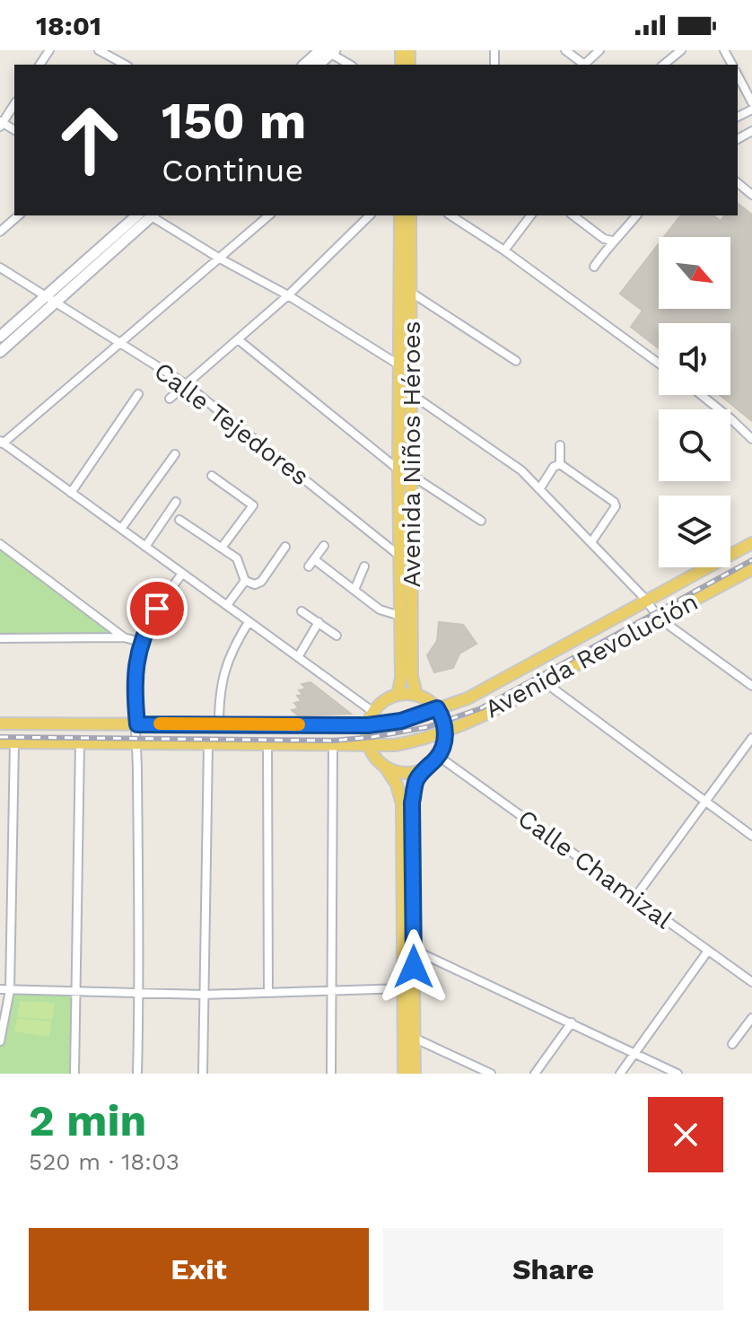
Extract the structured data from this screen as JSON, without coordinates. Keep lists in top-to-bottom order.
{
  "streets": {
    "main road": ["Avenida Niños Héroes", "Avenida Revolución"],
    "street": ["Calle Tejedores", "Calle Chamizal"]
  },
  "crossings": [
    ["Calle Tejedores", "Avenida Niños Héroes"]
  ],
  "north": "bottom right",
  "page": {
    "status": "18:01",
    "turn": ["150 m", "Continue"],
    "heading": ["2 min", "520 m · 18:03"],
    "buttons": ["Exit", "Share"]
  }
}
